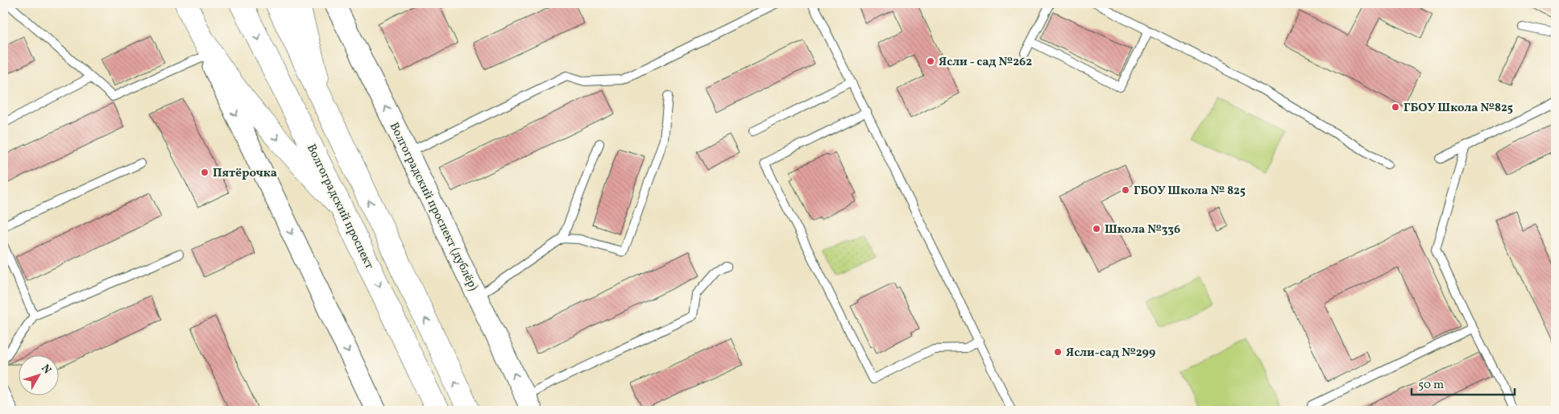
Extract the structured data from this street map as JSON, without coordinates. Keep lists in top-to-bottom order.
{
  "streets": {
    "main road": ["Волгоградский проспект"],
    "street": ["Волгоградский проспект (дублёр)"]
  },
  "places": [
    "Ясли - сад №262",
    "ГБОУ Школа №825",
    "Пятёрочка",
    "ГБОУ Школа № 825",
    "Школа №336",
    "Ясли-сад №299"
  ],
  "scale_bar": "50 m",
  "north": "top right"
}
